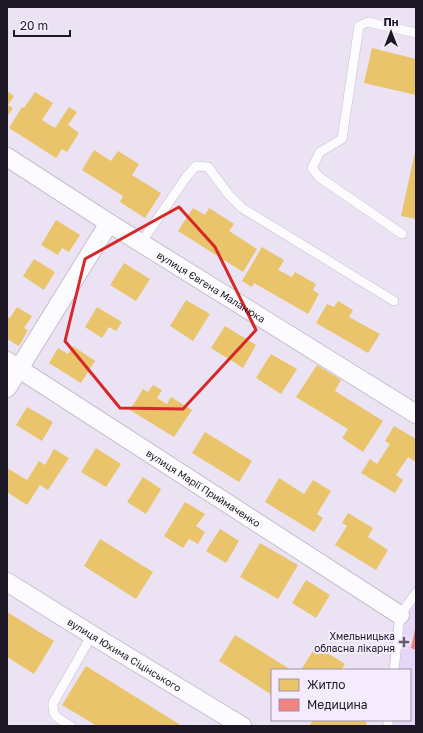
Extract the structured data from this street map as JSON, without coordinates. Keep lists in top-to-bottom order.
{
  "streets": {
    "street": ["вулиця Євгена Маланюка", "вулиця Марії Приймаченко", "вулиця Юхима Сіцінського"]
  },
  "places": {
    "health": ["Хмельницька обласна лікарня"]
  },
  "legend": ["Житло", "Медицина"],
  "scale_bar": "20 m",
  "north": "top"
}
